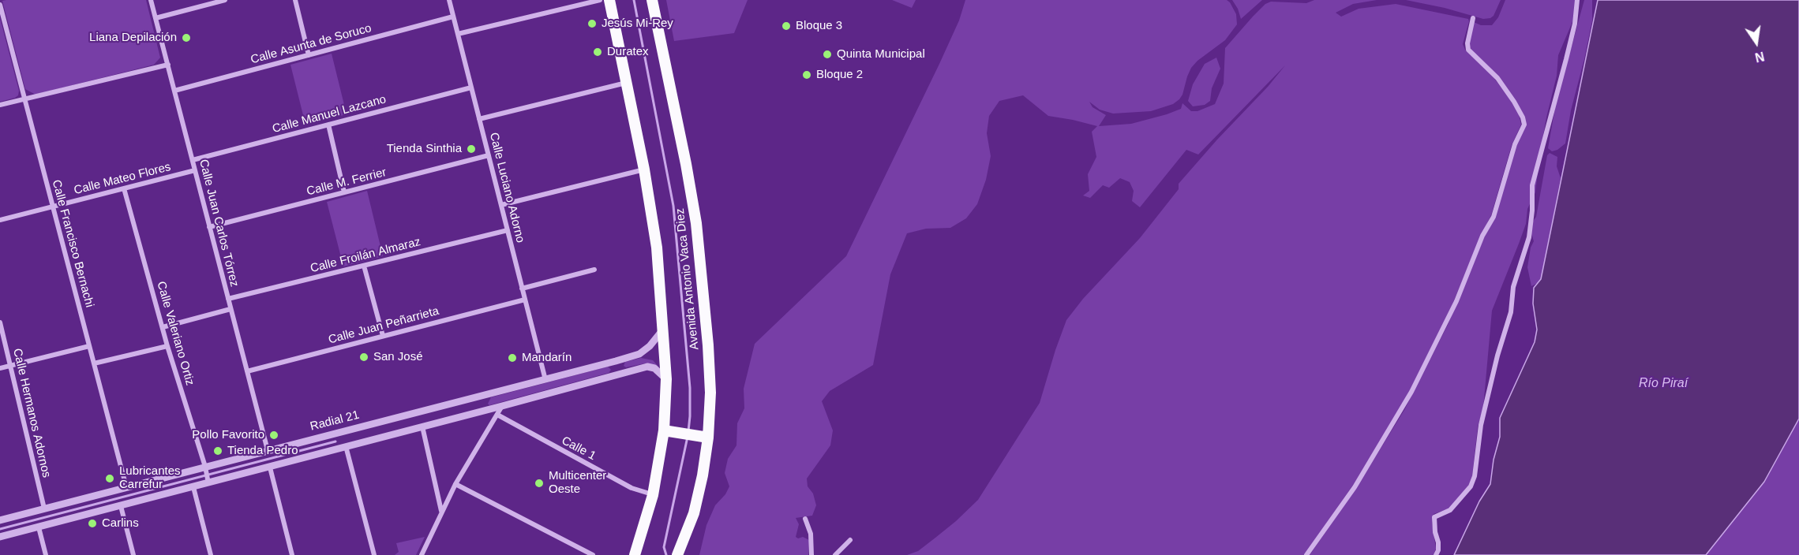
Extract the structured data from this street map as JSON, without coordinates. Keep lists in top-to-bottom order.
{
  "streets": {
    "highway": ["Avenida Antonio Vaca Diez"],
    "street": [
      "Calle Asunta de Soruco",
      "Calle Manuel Lazcano",
      "Calle Mateo Flores",
      "Calle M. Ferrier",
      "Calle Luciano Adorno",
      "Calle Juan Carlos Tórrez",
      "Calle Francisco Bernachi",
      "Calle Froilán Almaraz",
      "Calle Juan Peñarrieta",
      "Calle Valeriano Ortiz",
      "Calle Hermanos Adornos",
      "Radial 21",
      "Calle 1"
    ]
  },
  "crossings": [
    ["Calle Asunta de Soruco", "Calle Luciano Adorno"],
    ["Calle Asunta de Soruco", "Calle Juan Carlos Tórrez"],
    ["Calle Manuel Lazcano", "Calle Luciano Adorno"],
    ["Calle Manuel Lazcano", "Calle Juan Carlos Tórrez"],
    ["Calle Mateo Flores", "Calle Juan Carlos Tórrez"],
    ["Calle Mateo Flores", "Calle Francisco Bernachi"],
    ["Calle Mateo Flores", "Calle Valeriano Ortiz"],
    ["Calle M. Ferrier", "Calle Luciano Adorno"],
    ["Calle M. Ferrier", "Calle Juan Carlos Tórrez"],
    ["Calle Luciano Adorno", "Calle Froilán Almaraz"],
    ["Calle Luciano Adorno", "Calle Juan Peñarrieta"],
    ["Calle Luciano Adorno", "Radial 21"],
    ["Calle Juan Carlos Tórrez", "Calle Froilán Almaraz"],
    ["Calle Juan Carlos Tórrez", "Calle Juan Peñarrieta"],
    ["Calle Juan Carlos Tórrez", "Radial 21"],
    ["Calle Francisco Bernachi", "Radial 21"],
    ["Calle Valeriano Ortiz", "Radial 21"],
    ["Calle Hermanos Adornos", "Radial 21"]
  ],
  "water": ["Río Piraí"],
  "places": [
    "Jesús Mi-Rey",
    "Bloque 3",
    "Liana Depilación",
    "Duratex",
    "Quinta Municipal",
    "Bloque 2",
    "Tienda Sinthia",
    "San José",
    "Mandarín",
    "Pollo Favorito",
    "Tienda Pedro",
    "Lubricantes Carrefur",
    "Multicenter Oeste",
    "Carlins"
  ],
  "north": "bottom"
}
